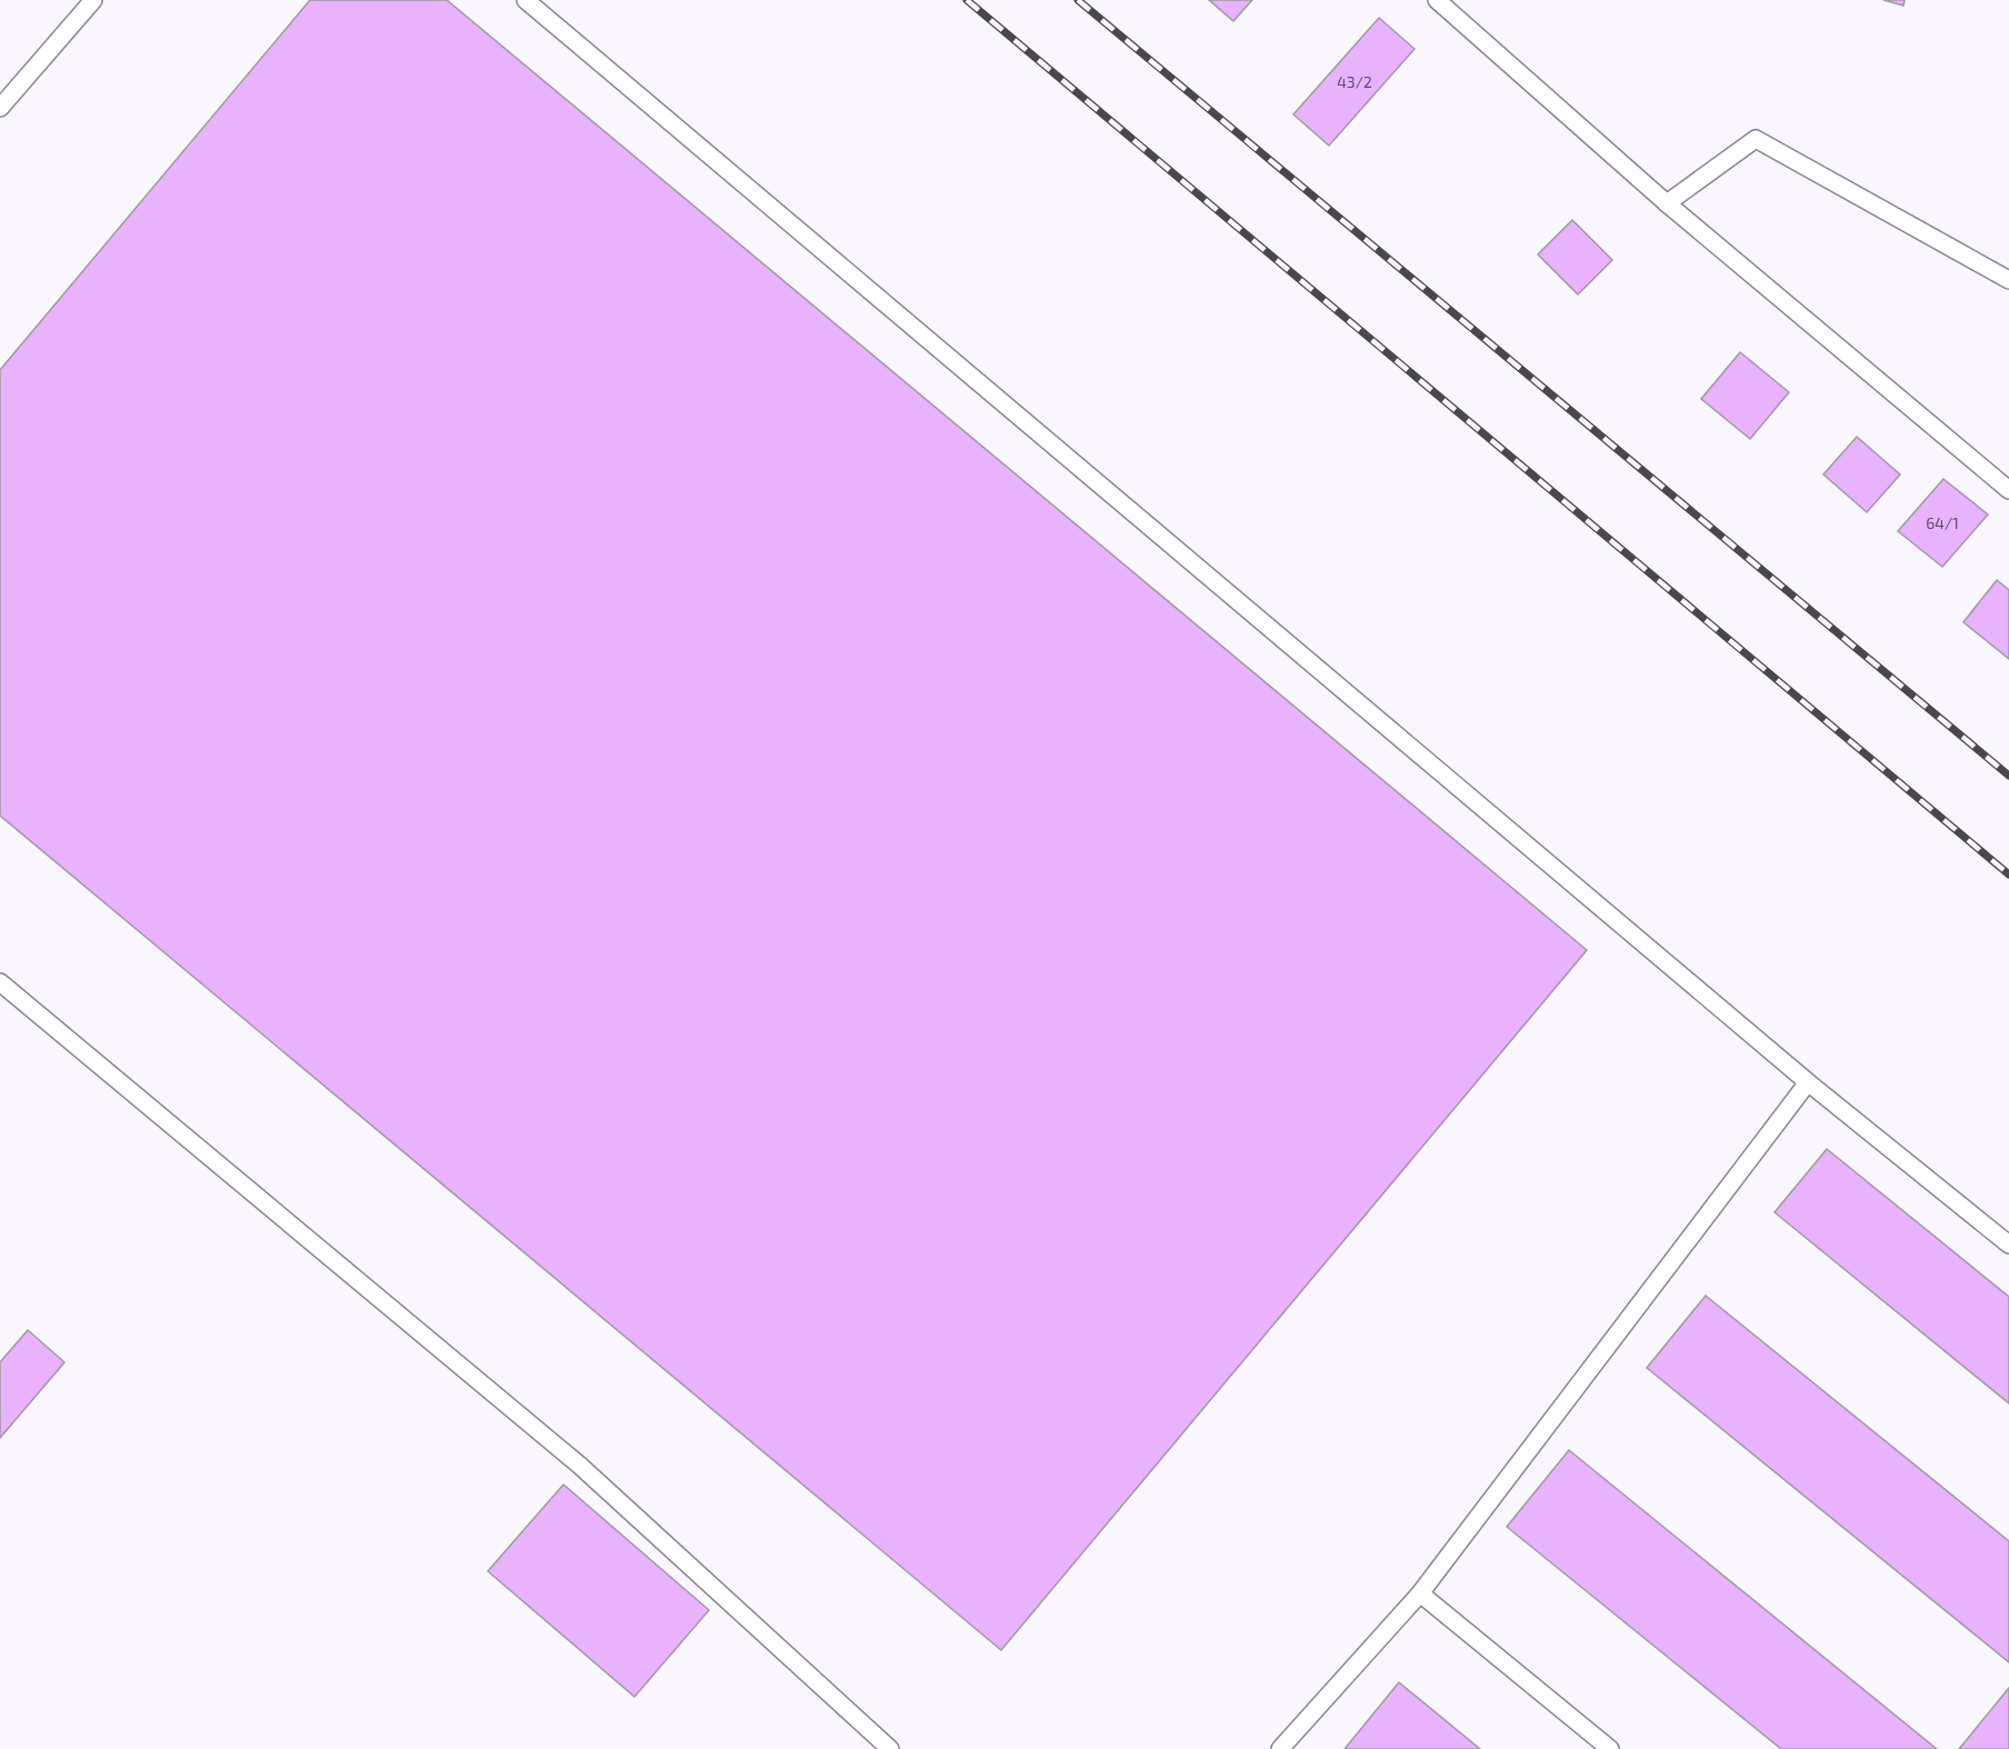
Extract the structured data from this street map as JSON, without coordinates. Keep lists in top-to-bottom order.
{
  "house_numbers": ["43/2", "64/1"]
}
